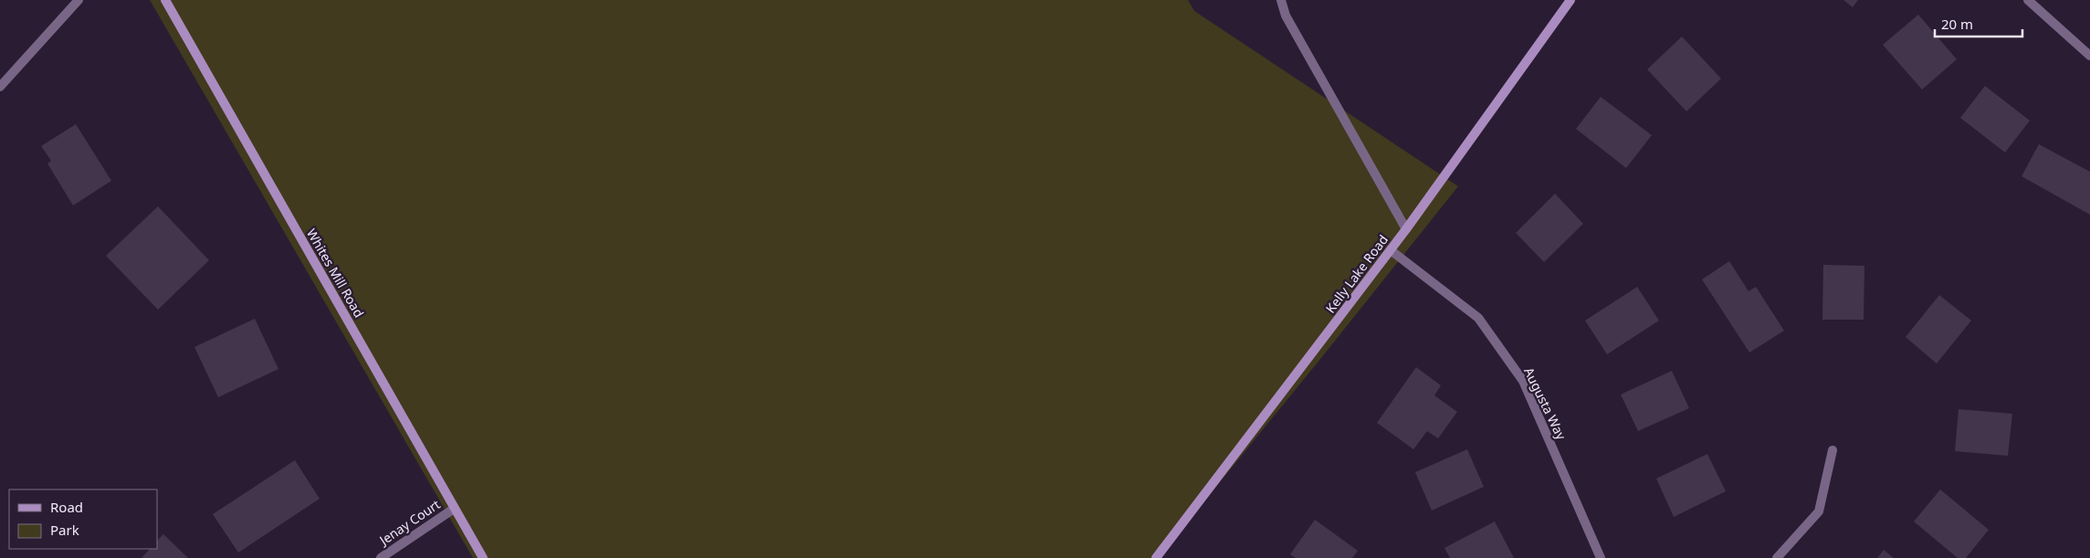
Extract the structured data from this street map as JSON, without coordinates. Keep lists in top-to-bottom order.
{
  "streets": {
    "street": [
      "Whites Mill Road",
      "Kelly Lake Road",
      "Augusta Way",
      "Jenay Court"
    ]
  },
  "crossings": [
    ["Whites Mill Road", "Jenay Court"],
    ["Kelly Lake Road", "Augusta Way"]
  ],
  "legend": ["Road", "Park"],
  "scale_bar": "20 m"
}
